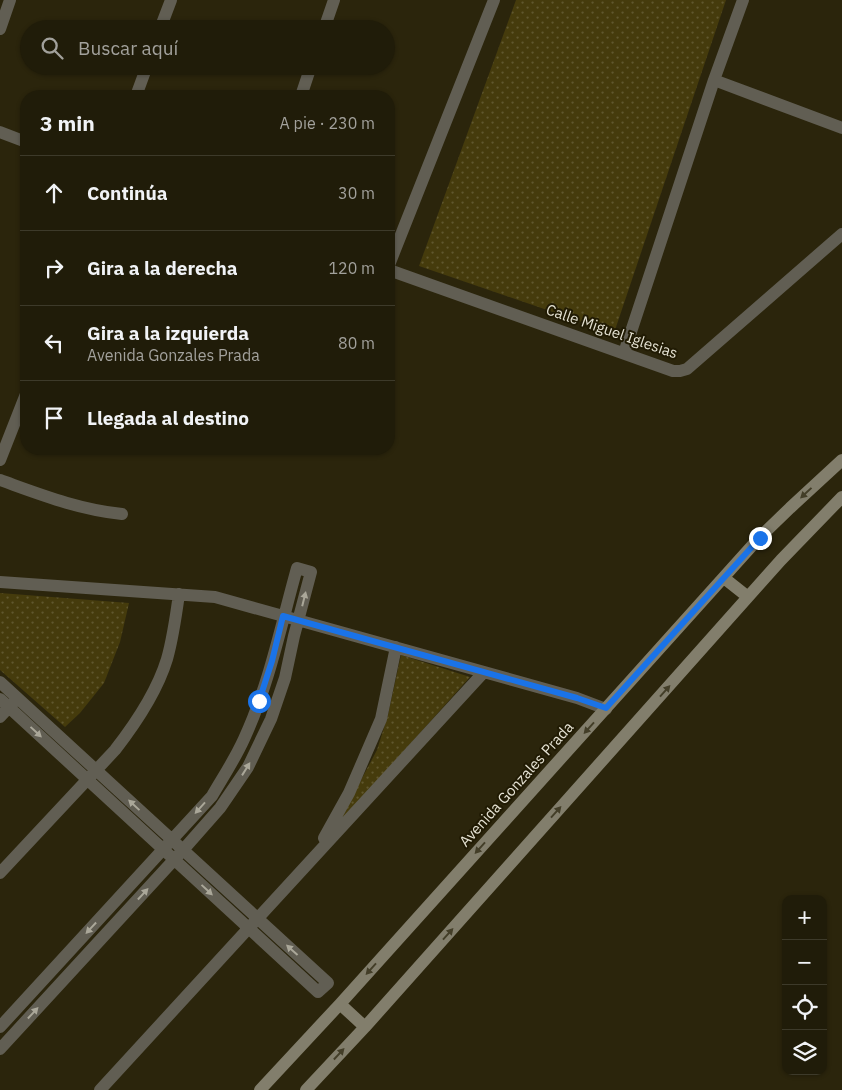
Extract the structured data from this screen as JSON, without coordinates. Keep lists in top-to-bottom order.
{
  "streets": {
    "street": ["Calle Miguel Iglesias", "Avenida Gonzales Prada"]
  },
  "page": {
    "search": "Buscar aquí",
    "heading": ["3 min", "A pie · 230 m"],
    "list": [
      ["Continúa", "30 m"],
      ["Gira a la derecha", "120 m"],
      ["Gira a la izquierda", "Avenida Gonzales Prada", "80 m"],
      "Llegada al destino"
    ],
    "map_buttons": ["+", "−"]
  }
}
